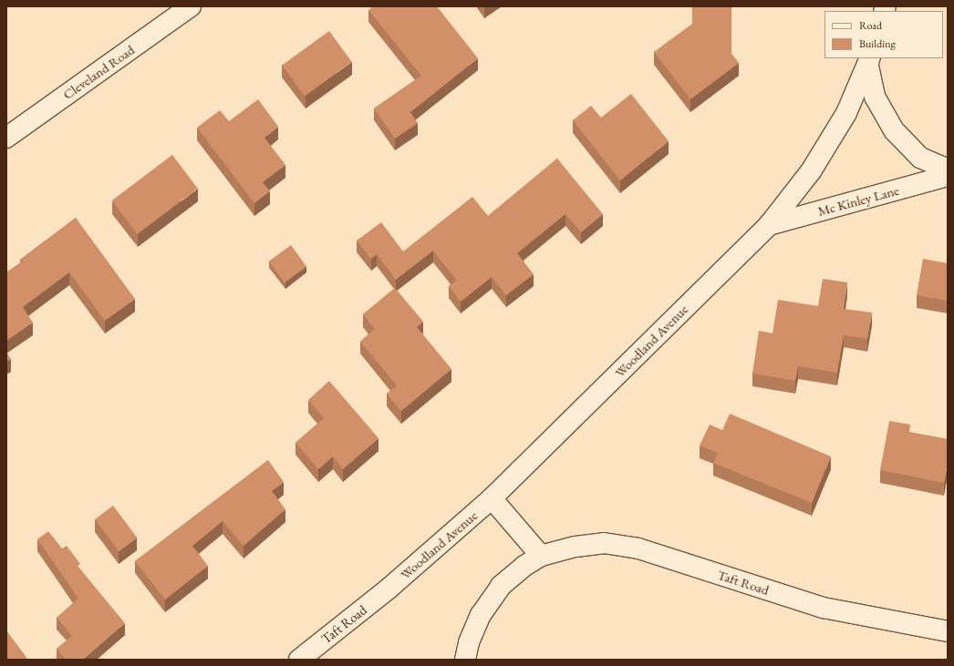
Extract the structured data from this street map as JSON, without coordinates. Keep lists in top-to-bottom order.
{
  "streets": {
    "street": [
      "Cleveland Road",
      "Mc Kinley Lane",
      "Woodland Avenue",
      "Taft Road"
    ]
  },
  "crossings": [
    ["Mc Kinley Lane", "Woodland Avenue"],
    ["Woodland Avenue", "Taft Road"]
  ],
  "legend": ["Road", "Building"]
}
